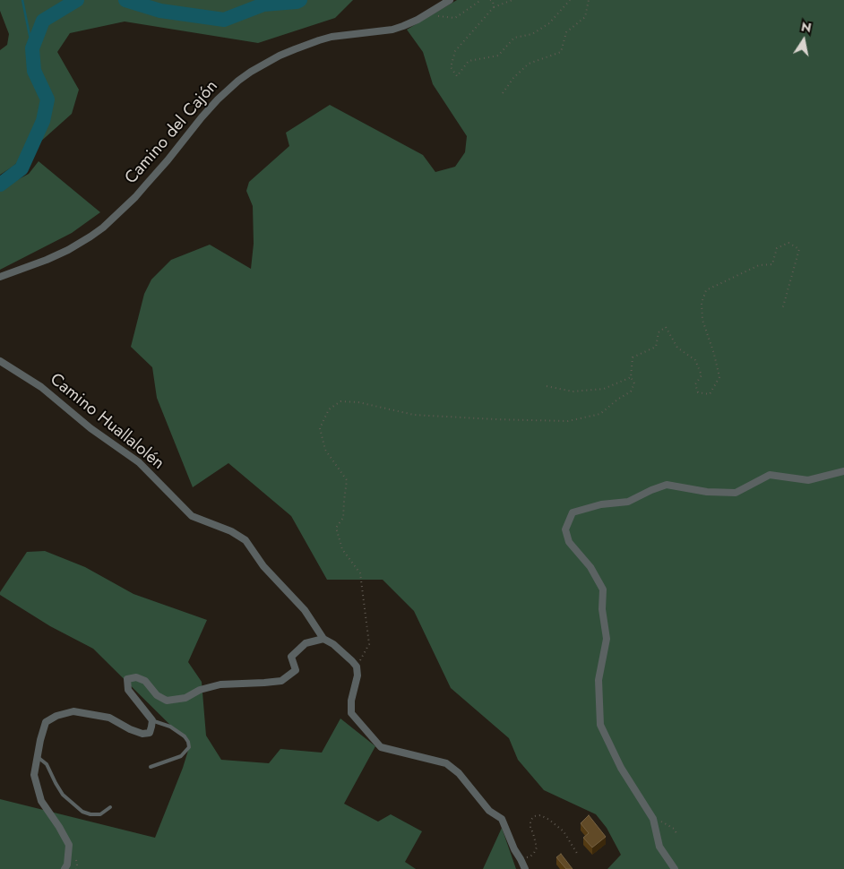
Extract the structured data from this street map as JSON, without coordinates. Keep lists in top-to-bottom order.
{
  "streets": {
    "street": ["Camino del Cajón", "Camino Huallalolén"]
  },
  "north": "top"
}
